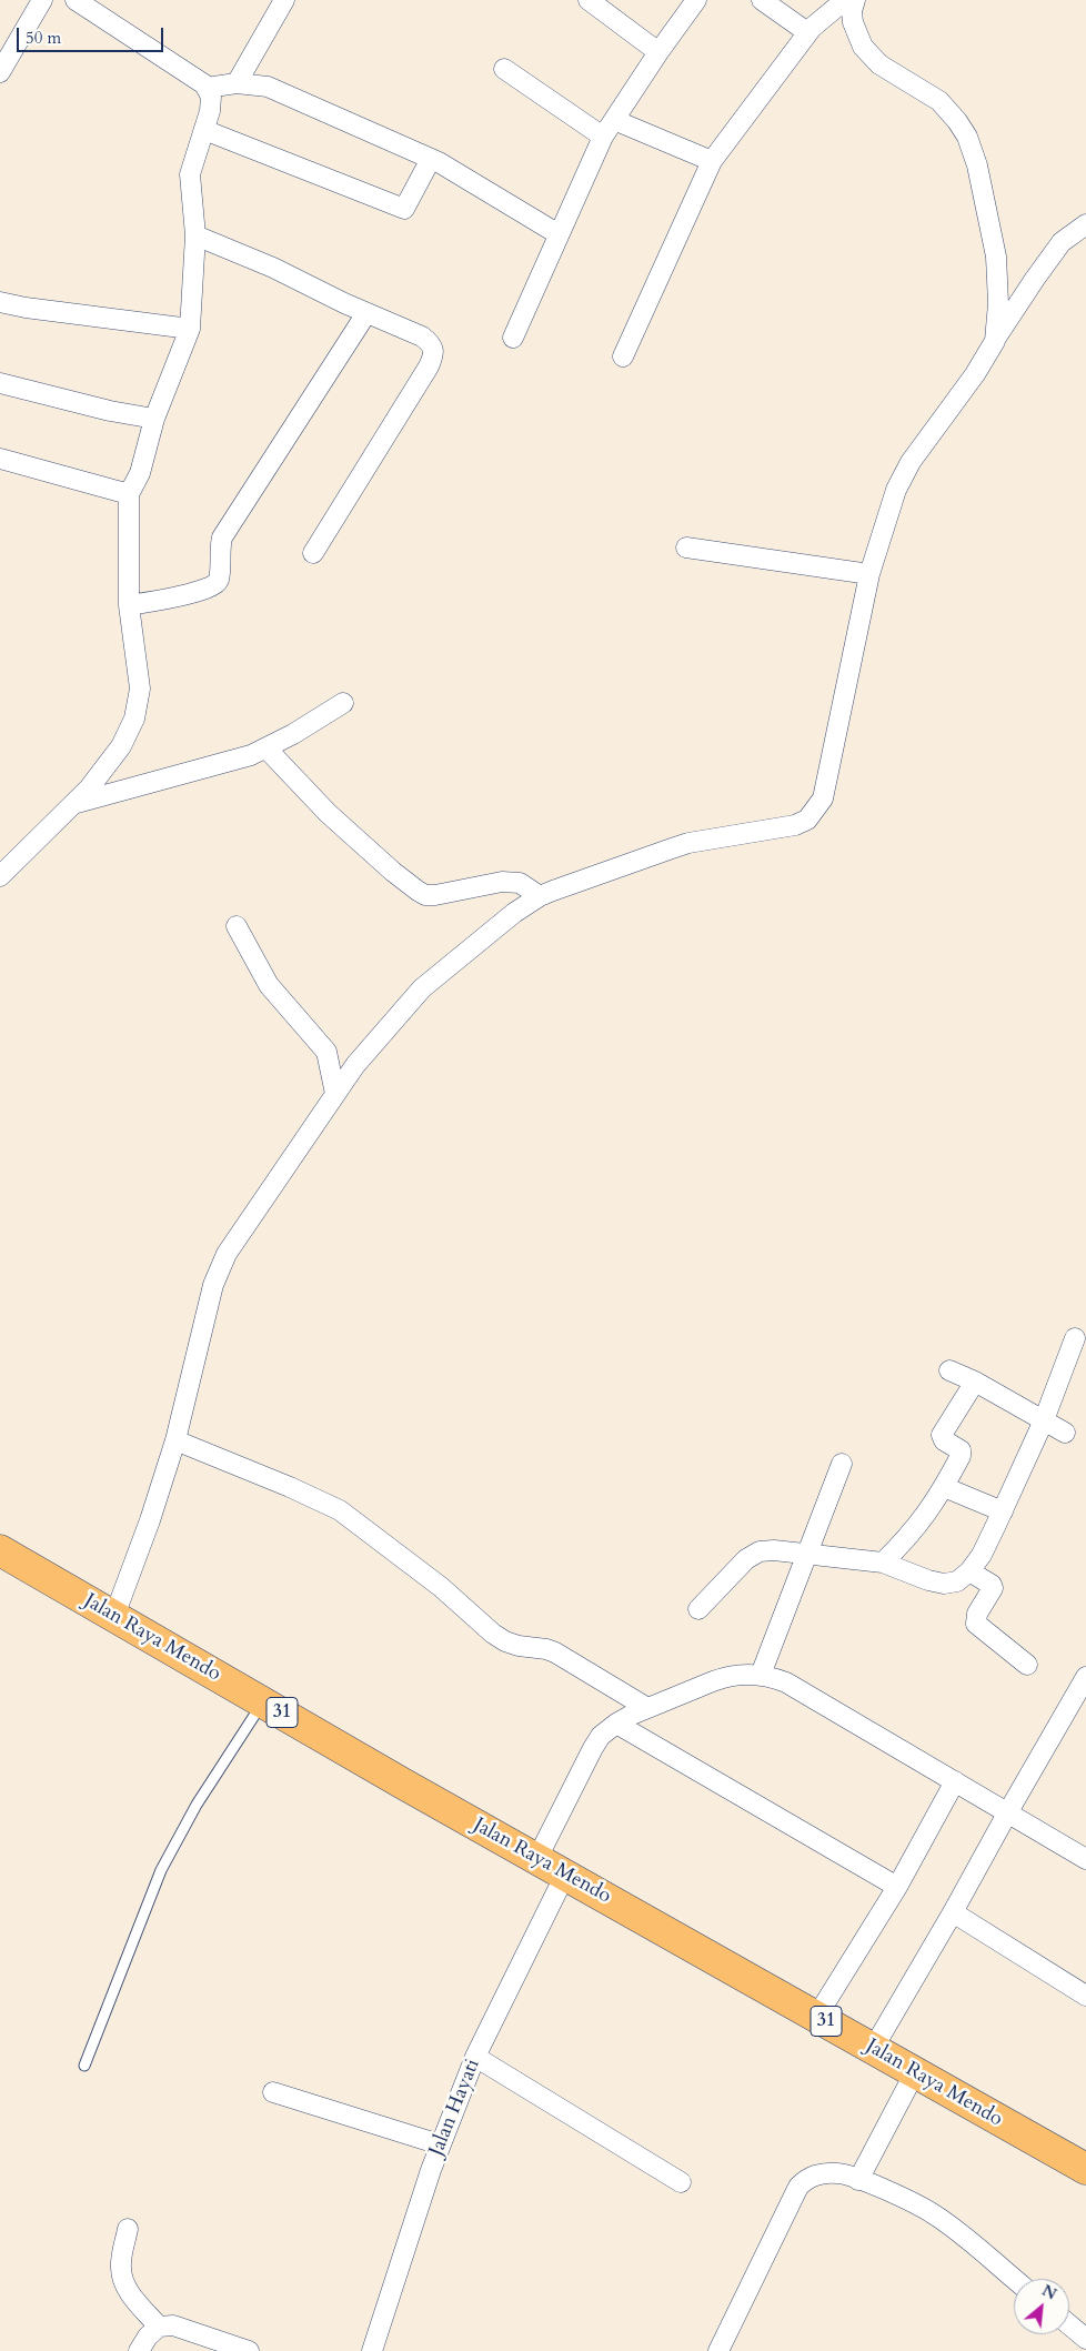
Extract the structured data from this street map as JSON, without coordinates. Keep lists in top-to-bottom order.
{
  "streets": {
    "highway": ["Jalan Raya Mendo", "31"],
    "street": ["Jalan Hayati"]
  },
  "crossings": [
    ["Jalan Raya Mendo", "Jalan Hayati"]
  ],
  "scale_bar": "50 m",
  "north": "top right"
}
